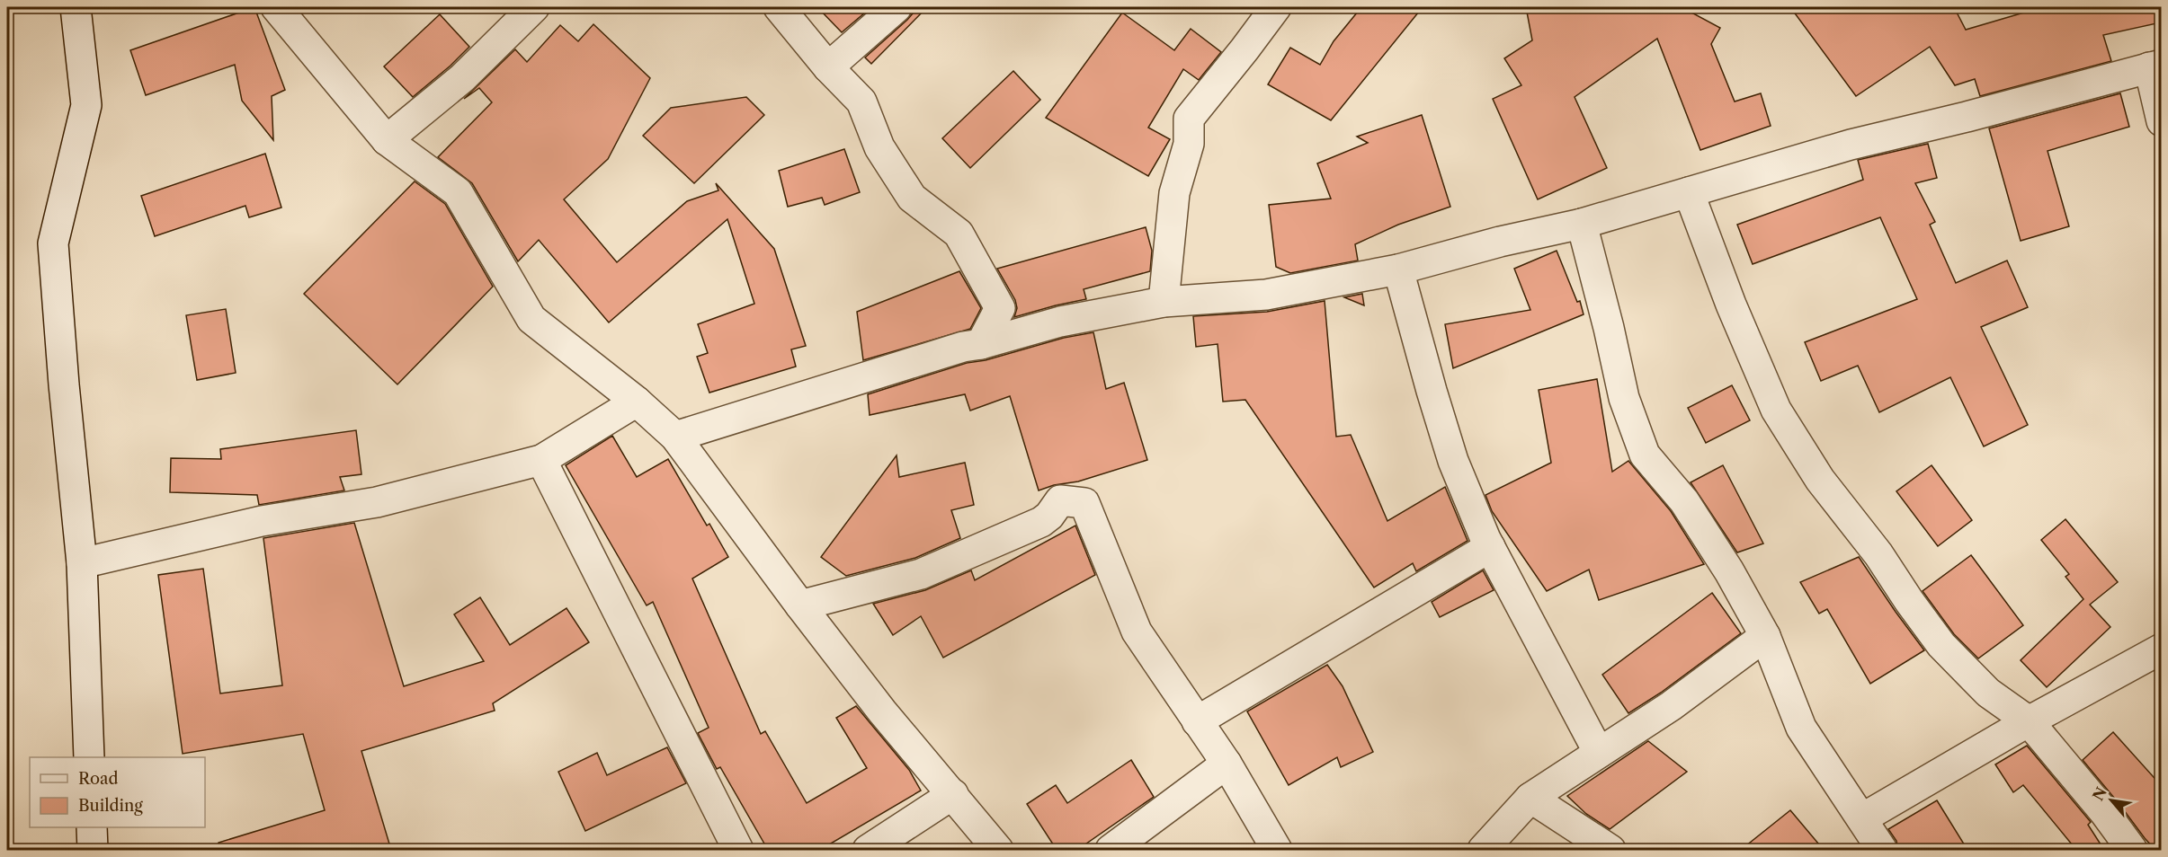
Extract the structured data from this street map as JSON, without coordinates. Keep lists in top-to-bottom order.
{
  "legend": ["Road", "Building"],
  "north": "top left"
}
